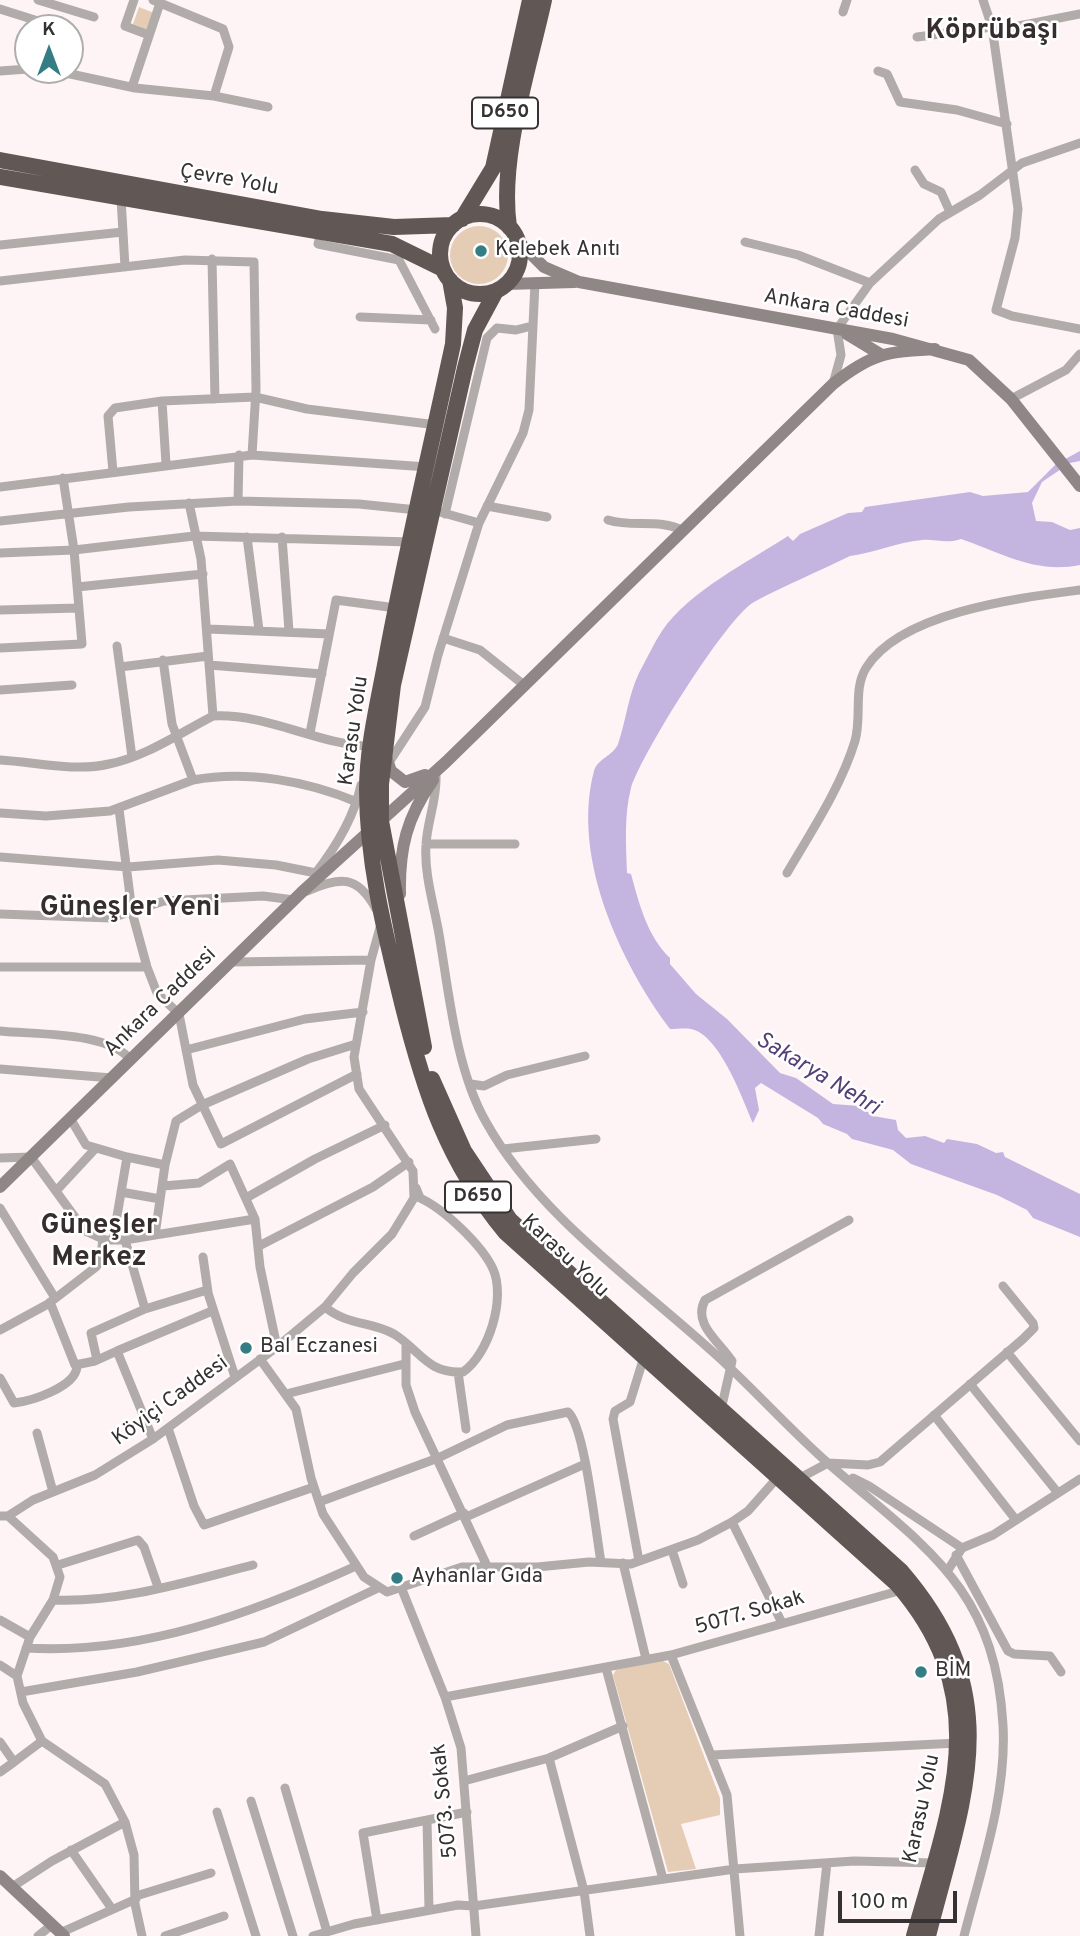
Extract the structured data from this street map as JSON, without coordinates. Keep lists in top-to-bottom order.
{
  "streets": {
    "highway": ["D650", "Çevre Yolu", "Karasu Yolu"],
    "main road": ["Ankara Caddesi"],
    "street": ["Köyiçi Caddesi", "5077. Sokak", "5073. Sokak"]
  },
  "crossings": [
    ["D650", "Çevre Yolu"],
    ["D650", "Karasu Yolu"],
    ["Çevre Yolu", "Karasu Yolu"],
    ["Ankara Caddesi", "Karasu Yolu"],
    ["Karasu Yolu", "5077. Sokak"],
    ["5077. Sokak", "5073. Sokak"]
  ],
  "districts": ["Köprübaşı", "Güneşler Yeni", "Güneşler Merkez"],
  "water": ["Sakarya Nehri"],
  "places": [
    "Kelebek Anıtı",
    "Bal Eczanesi",
    "Ayhanlar Gıda",
    "BİM"
  ],
  "scale_bar": "100 m",
  "north": "top"
}
